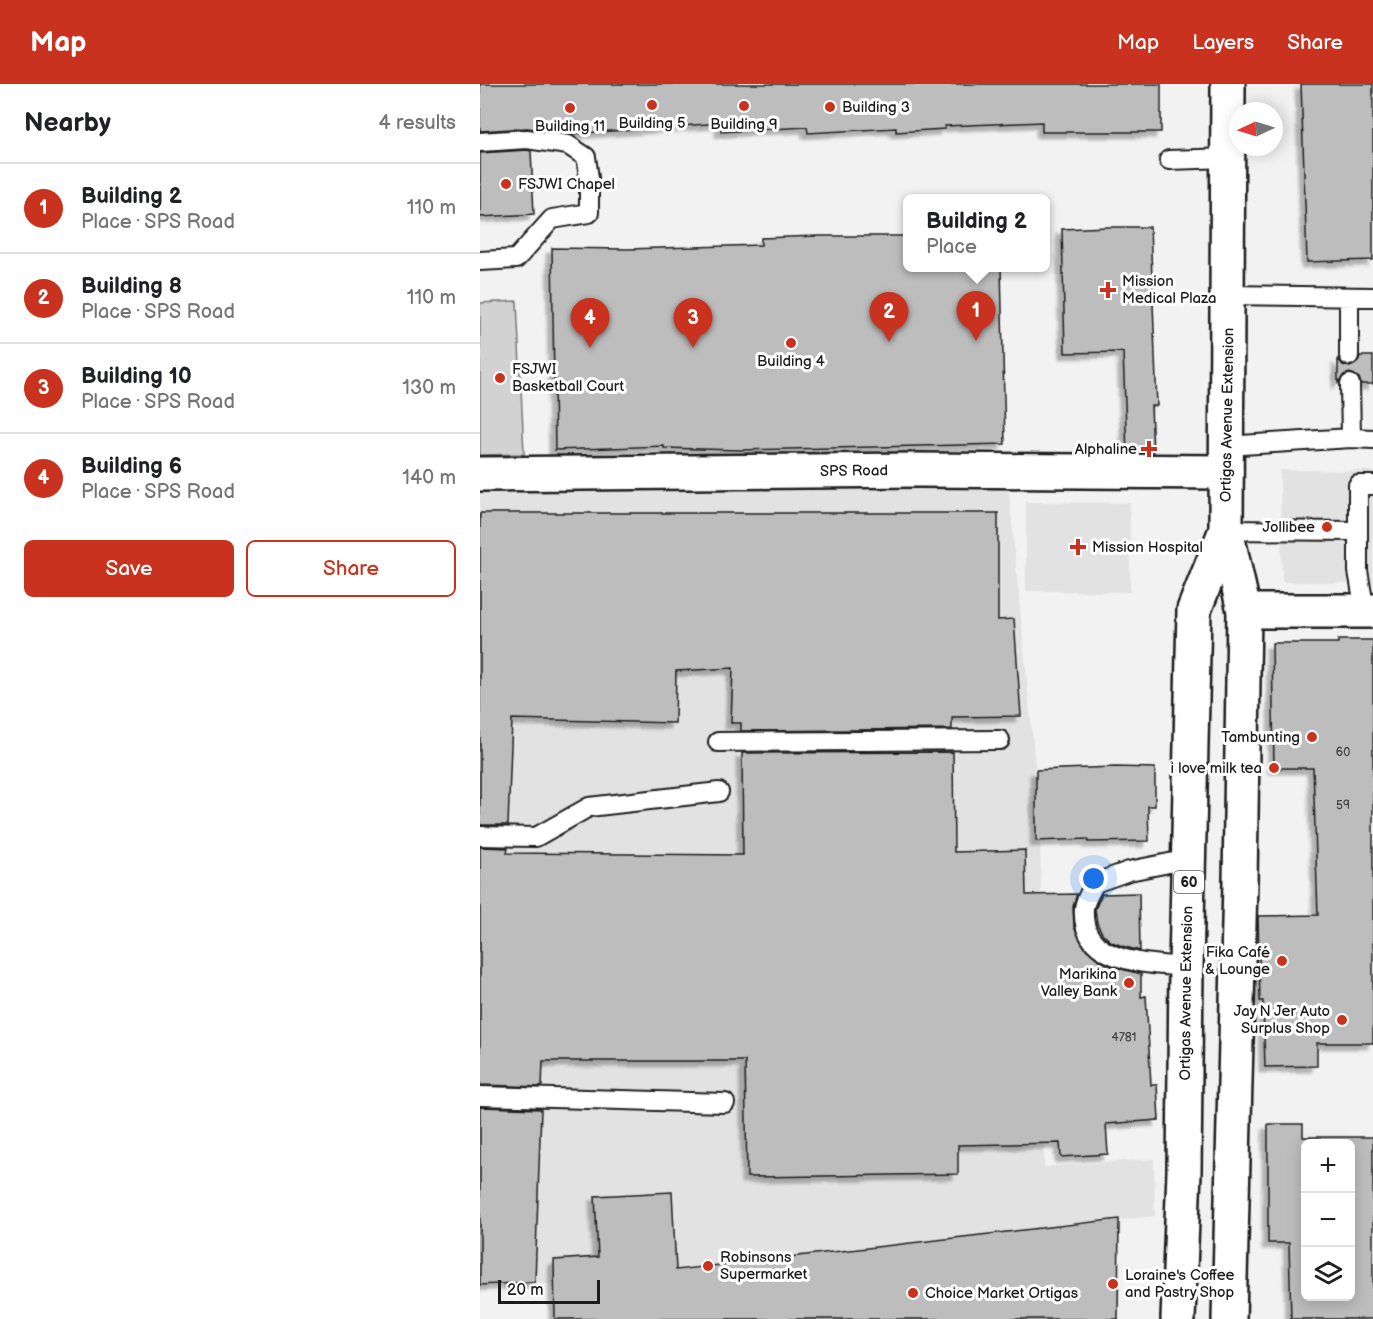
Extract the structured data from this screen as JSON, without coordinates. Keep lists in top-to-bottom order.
{
  "streets": {
    "main road": ["Ortigas Avenue Extension", "SPS Road", "60"]
  },
  "crossings": [
    ["Ortigas Avenue Extension", "SPS Road"]
  ],
  "places": {
    "other": [
      "Building 5",
      "Building 9",
      "Building 3",
      "Building 11",
      "FSJWI Chapel",
      "Building 4",
      "FSJWI Basketball Court",
      "Jollibee",
      "Tambunting",
      "i love milk tea",
      "Fika Café & Lounge",
      "Marikina Valley Bank",
      "Jay N Jer Auto Surplus Shop",
      "Robinsons Supermarket",
      "Loraine's Coffee and Pastry Shop",
      "Choice Market Ortigas"
    ],
    "health": ["Mission Medical Plaza", "Alphaline", "Mission Hospital"]
  },
  "house_numbers": ["60", "59", "4781"],
  "scale_bar": "20 m",
  "north": "left",
  "page": {
    "header": "Map",
    "nav": ["Map", "Layers", "Share"],
    "heading": ["Nearby", "4 results"],
    "list": [
      {
        "mark": "1",
        "name": "Building 2",
        "note": "Place · SPS Road",
        "value": "110 m"
      },
      {
        "mark": "2",
        "name": "Building 8",
        "note": "Place · SPS Road",
        "value": "110 m"
      },
      {
        "mark": "3",
        "name": "Building 10",
        "note": "Place · SPS Road",
        "value": "130 m"
      },
      {
        "mark": "4",
        "name": "Building 6",
        "note": "Place · SPS Road",
        "value": "140 m"
      }
    ],
    "popup": ["Building 2", "Place"],
    "pins": [
      "1",
      "2",
      "3",
      "4"
    ],
    "buttons": ["Save", "Share"],
    "map_buttons": ["+", "−"],
    "scale": "20 m"
  }
}
